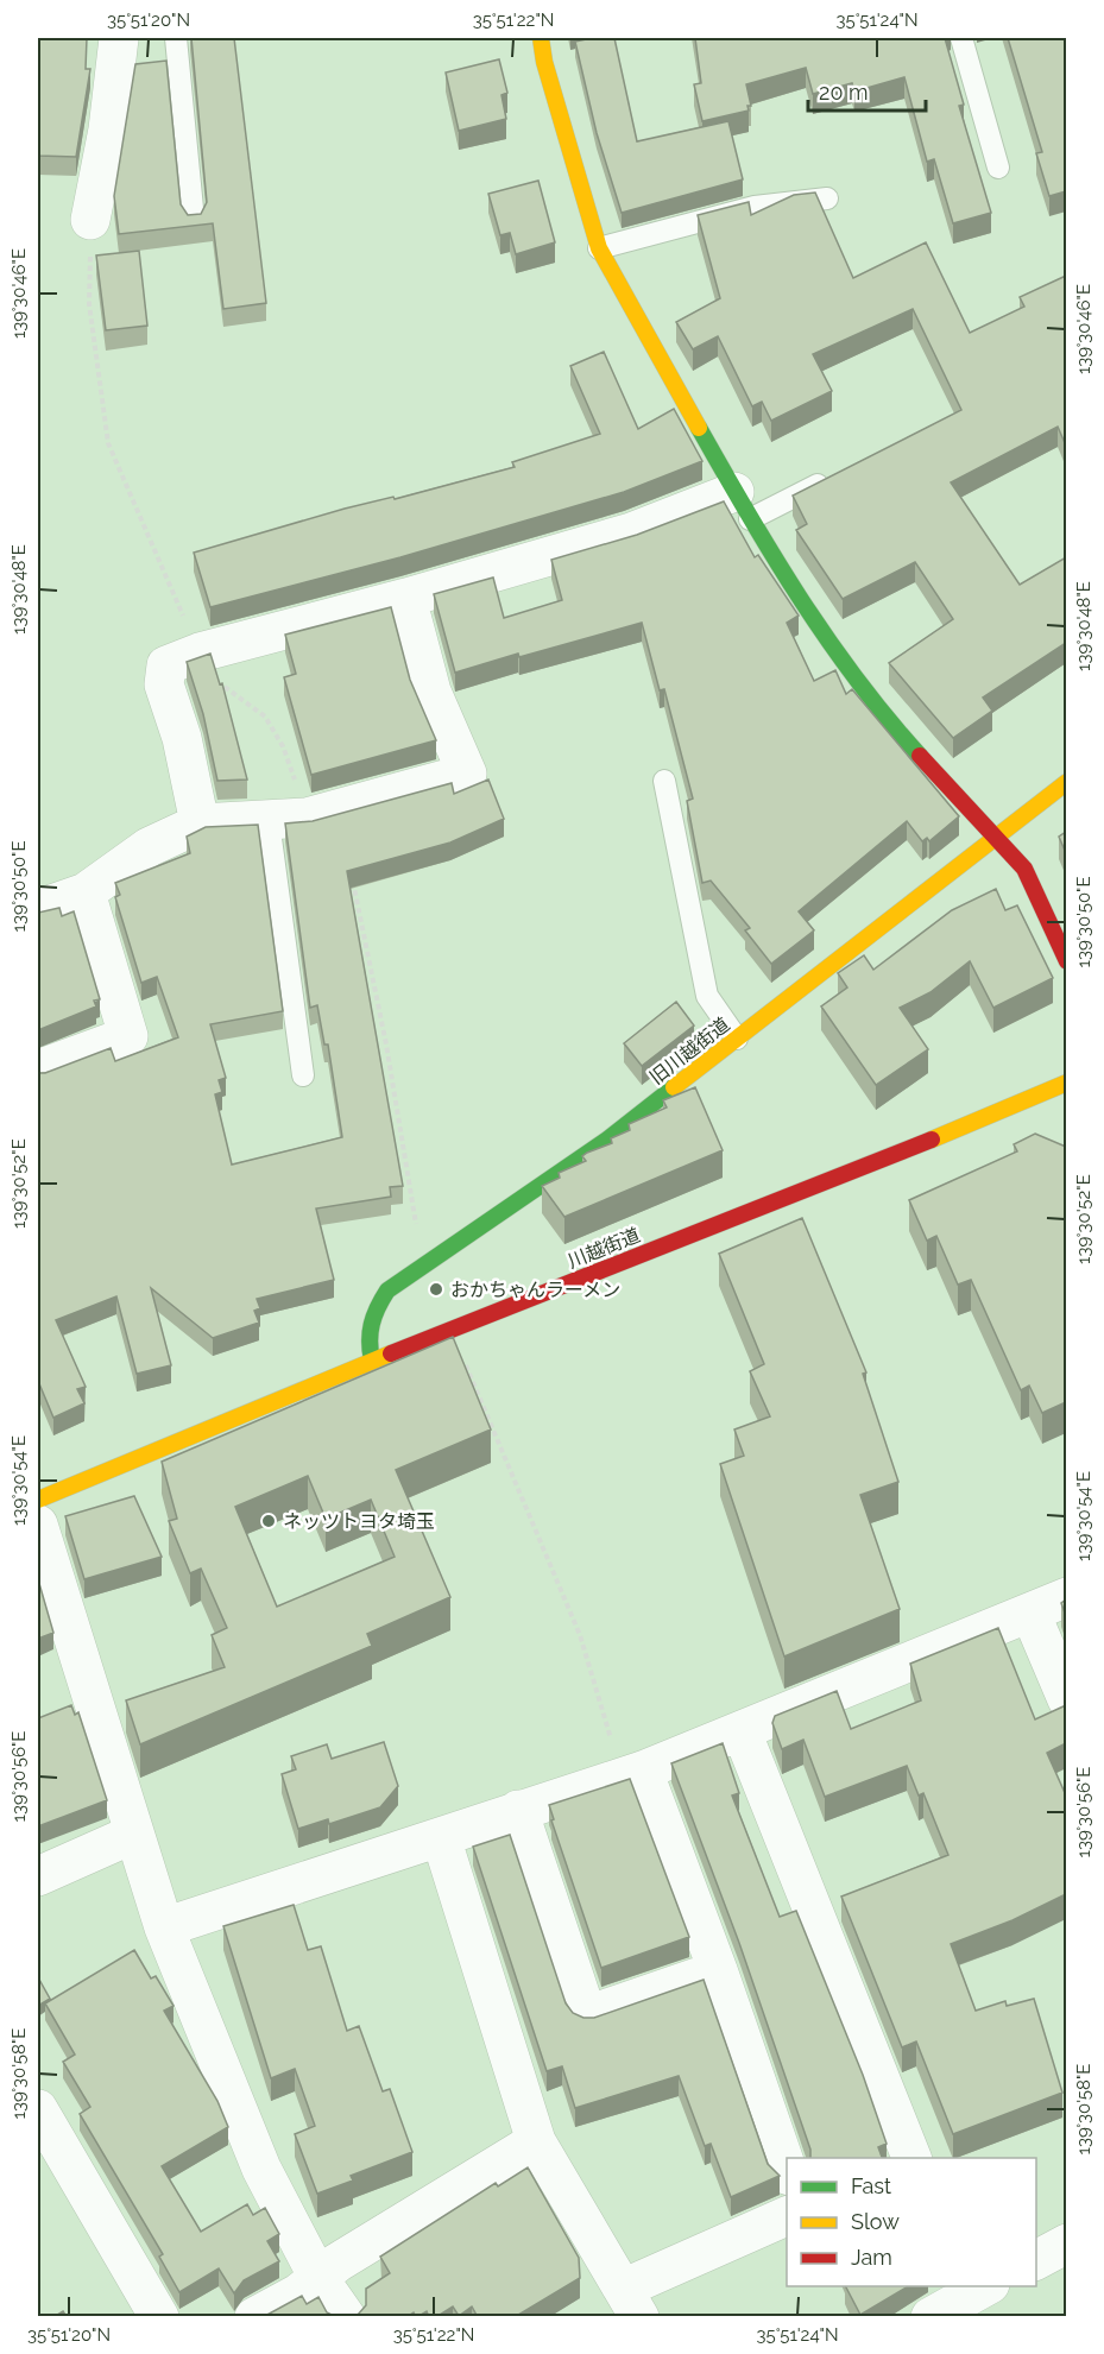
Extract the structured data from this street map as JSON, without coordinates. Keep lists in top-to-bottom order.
{
  "streets": {
    "main road": ["旧川越街道", "川越街道"]
  },
  "crossings": [
    ["旧川越街道", "川越街道"]
  ],
  "places": ["おかちゃんラーメン", "ネッツトヨタ埼玉"],
  "legend": ["Fast", "Slow", "Jam"],
  "scale_bar": "20 m",
  "coordinates": [
    "35°51'20\"N",
    "35°51'22\"N",
    "35°51'24\"N",
    "139°30'46\"E",
    "139°30'48\"E",
    "139°30'50\"E",
    "139°30'52\"E",
    "139°30'54\"E",
    "139°30'56\"E",
    "139°30'58\"E"
  ]
}
